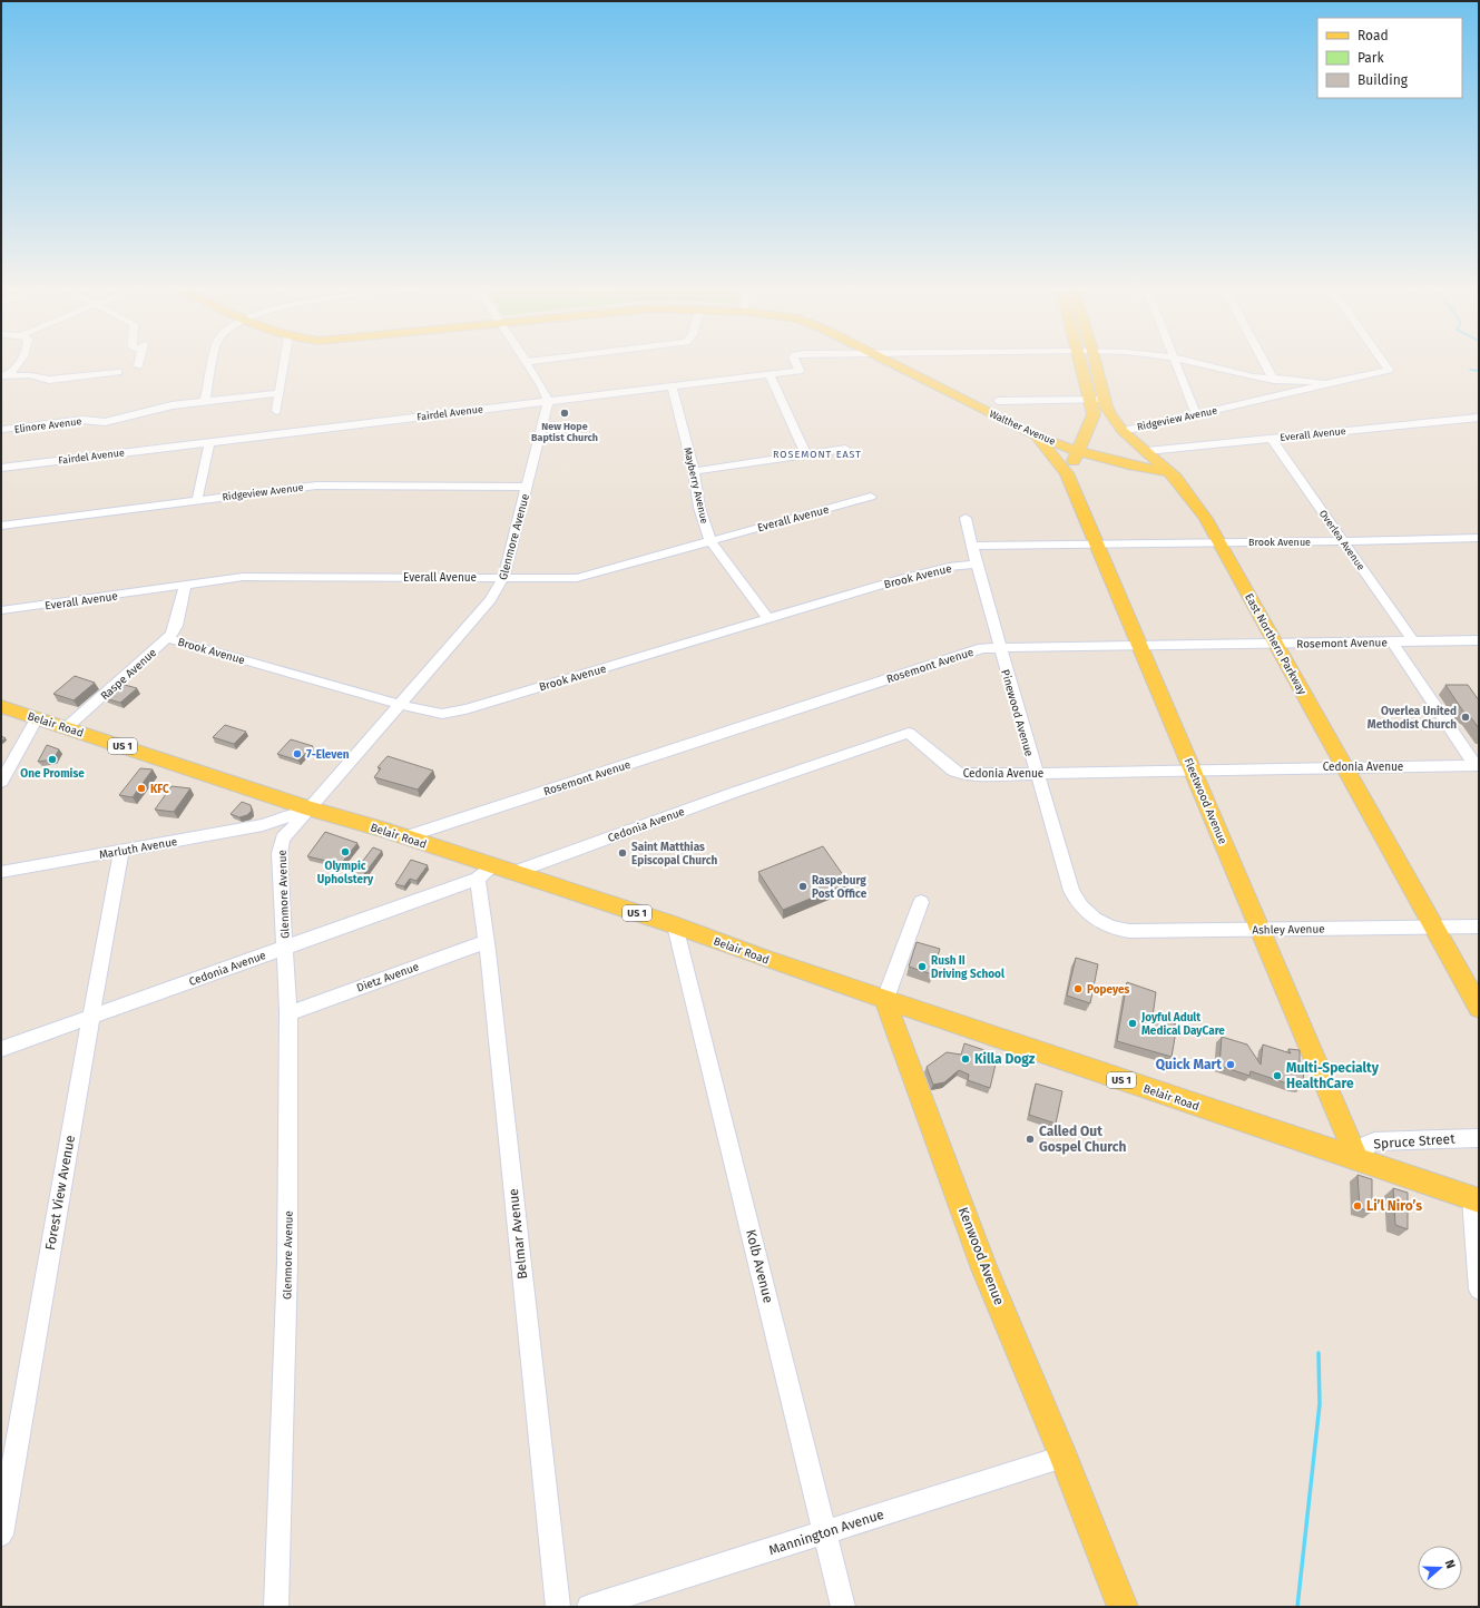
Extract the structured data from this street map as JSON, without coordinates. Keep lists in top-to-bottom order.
{
  "streets": {
    "main road": [
      "Walther Avenue",
      "East Northern Parkway",
      "Belair Road",
      "US 1",
      "Fleetwood Avenue",
      "Kenwood Avenue"
    ],
    "street": [
      "Fairdel Avenue",
      "Ridgeview Avenue",
      "Elinore Avenue",
      "Everall Avenue",
      "Mayberry Avenue",
      "Glenmore Avenue",
      "Overlea Avenue",
      "Brook Avenue",
      "Rosemont Avenue",
      "Raspe Avenue",
      "Pinewood Avenue",
      "Cedonia Avenue",
      "Marluth Avenue",
      "Ashley Avenue",
      "Dietz Avenue",
      "Spruce Street",
      "Forest View Avenue",
      "Belmar Avenue",
      "Kolb Avenue",
      "Mannington Avenue"
    ]
  },
  "crossings": [
    ["Fairdel Avenue", "Ridgeview Avenue"],
    ["Fairdel Avenue", "Mayberry Avenue"],
    ["Fairdel Avenue", "Glenmore Avenue"],
    ["Ridgeview Avenue", "Glenmore Avenue"],
    ["Ridgeview Avenue", "East Northern Parkway"],
    ["Walther Avenue", "East Northern Parkway"],
    ["Walther Avenue", "Fleetwood Avenue"],
    ["Everall Avenue", "Mayberry Avenue"],
    ["Everall Avenue", "Glenmore Avenue"],
    ["Everall Avenue", "Overlea Avenue"],
    ["Everall Avenue", "East Northern Parkway"],
    ["Everall Avenue", "Raspe Avenue"],
    ["Mayberry Avenue", "Brook Avenue"],
    ["Glenmore Avenue", "Brook Avenue"],
    ["Glenmore Avenue", "Belair Road"],
    ["Glenmore Avenue", "Cedonia Avenue"],
    ["Glenmore Avenue", "Marluth Avenue"],
    ["Glenmore Avenue", "Dietz Avenue"],
    ["Overlea Avenue", "Brook Avenue"],
    ["Overlea Avenue", "Rosemont Avenue"],
    ["Brook Avenue", "East Northern Parkway"],
    ["Brook Avenue", "Raspe Avenue"],
    ["Brook Avenue", "Pinewood Avenue"],
    ["Brook Avenue", "Fleetwood Avenue"],
    ["Rosemont Avenue", "East Northern Parkway"],
    ["Rosemont Avenue", "Pinewood Avenue"],
    ["Rosemont Avenue", "Belair Road"],
    ["Rosemont Avenue", "Fleetwood Avenue"],
    ["East Northern Parkway", "Cedonia Avenue"],
    ["East Northern Parkway", "Ashley Avenue"],
    ["Raspe Avenue", "Belair Road"],
    ["Pinewood Avenue", "Cedonia Avenue"],
    ["Pinewood Avenue", "Ashley Avenue"],
    ["Belair Road", "Cedonia Avenue"],
    ["Belair Road", "Fleetwood Avenue"],
    ["Belair Road", "Spruce Street"],
    ["Belair Road", "Belmar Avenue"],
    ["Belair Road", "Kenwood Avenue"],
    ["Belair Road", "Kolb Avenue"],
    ["Cedonia Avenue", "Fleetwood Avenue"],
    ["Cedonia Avenue", "Forest View Avenue"],
    ["Cedonia Avenue", "Belmar Avenue"],
    ["Fleetwood Avenue", "Ashley Avenue"],
    ["Fleetwood Avenue", "Spruce Street"],
    ["Marluth Avenue", "Forest View Avenue"],
    ["Dietz Avenue", "Belmar Avenue"],
    ["Kenwood Avenue", "Mannington Avenue"],
    ["Kolb Avenue", "Mannington Avenue"]
  ],
  "districts": ["ROSEMONT EAST"],
  "places": [
    "New Hope Baptist Church",
    "Overlea United Methodist Church",
    "7-Eleven",
    "One Promise",
    "KFC",
    "Olympic Upholstery",
    "Saint Matthias Episcopal Church",
    "Raspeburg Post Office",
    "Rush II Driving School",
    "Popeyes",
    "Joyful Adult Medical DayCare",
    "Killa Dogz",
    "Quick Mart",
    "Multi-Specialty HealthCare",
    "Called Out Gospel Church",
    "Li’l Niro’s"
  ],
  "legend": ["Road", "Park", "Building"],
  "north": "right"
}
